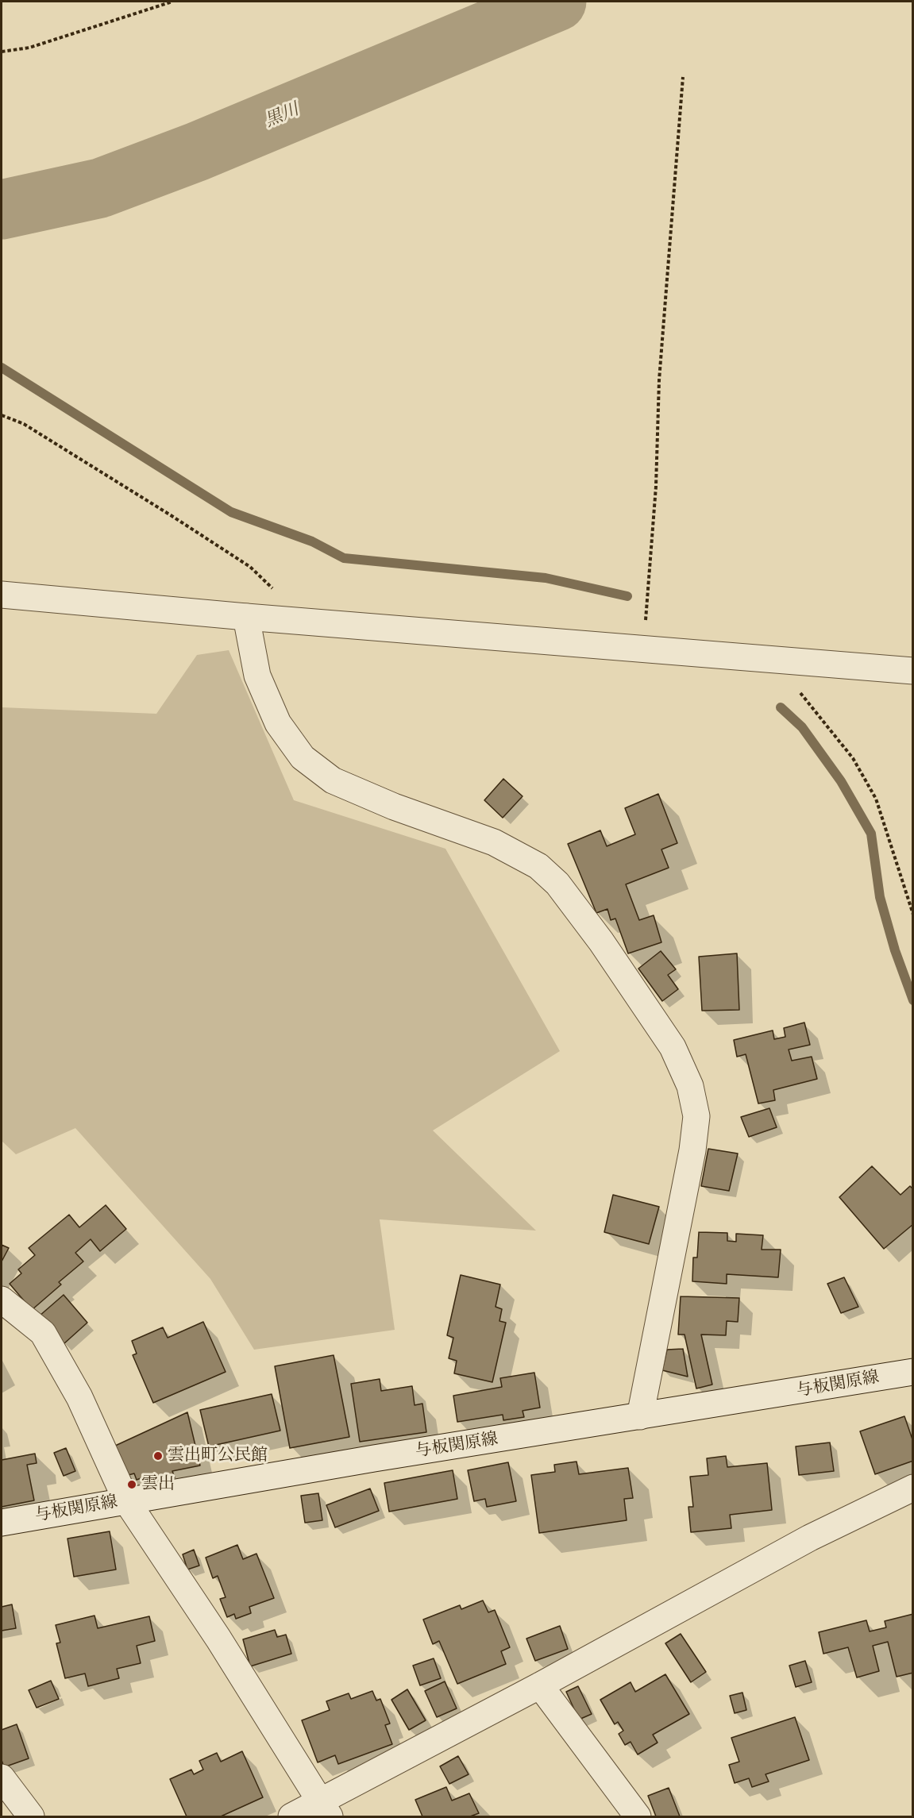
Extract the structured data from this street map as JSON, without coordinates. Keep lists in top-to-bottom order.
{
  "streets": {
    "street": ["与板関原線"]
  },
  "water": ["黒川"],
  "places": ["雲出町公民館", "雲出"]
}
